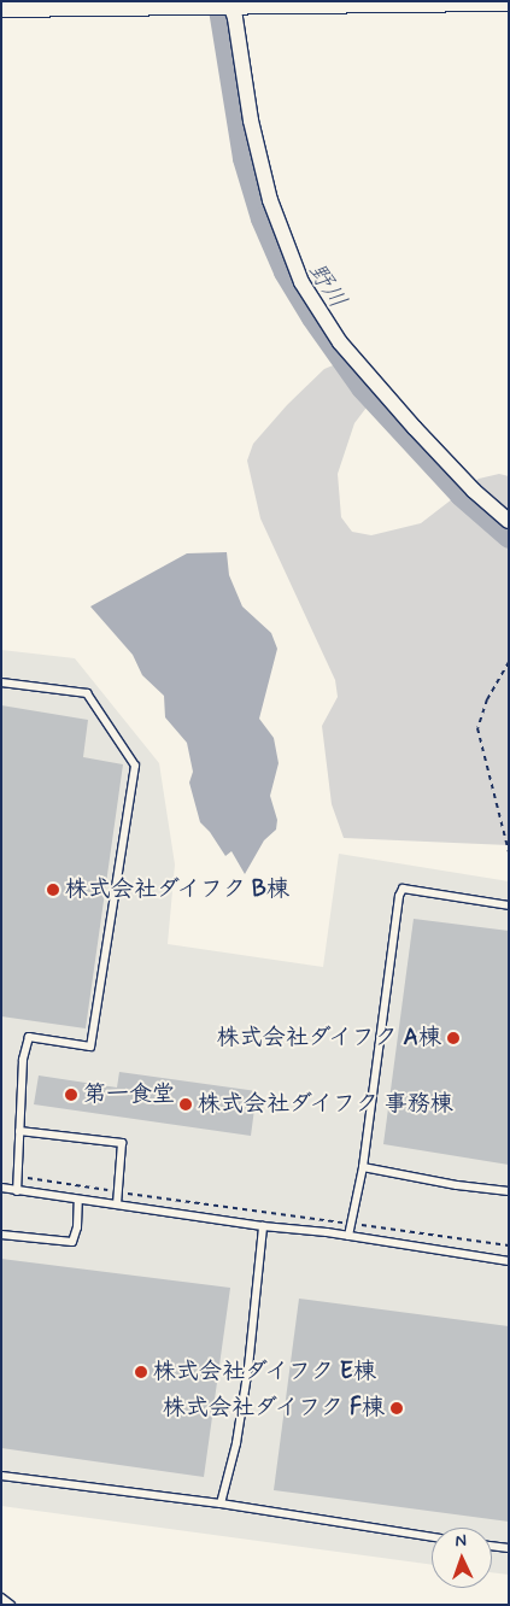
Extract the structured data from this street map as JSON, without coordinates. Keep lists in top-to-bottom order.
{
  "water": ["野川"],
  "places": [
    "株式会社ダイフク B棟",
    "株式会社ダイフク A棟",
    "第一食堂",
    "株式会社ダイフク 事務棟",
    "株式会社ダイフク E棟",
    "株式会社ダイフク F棟"
  ],
  "north": "top"
}
